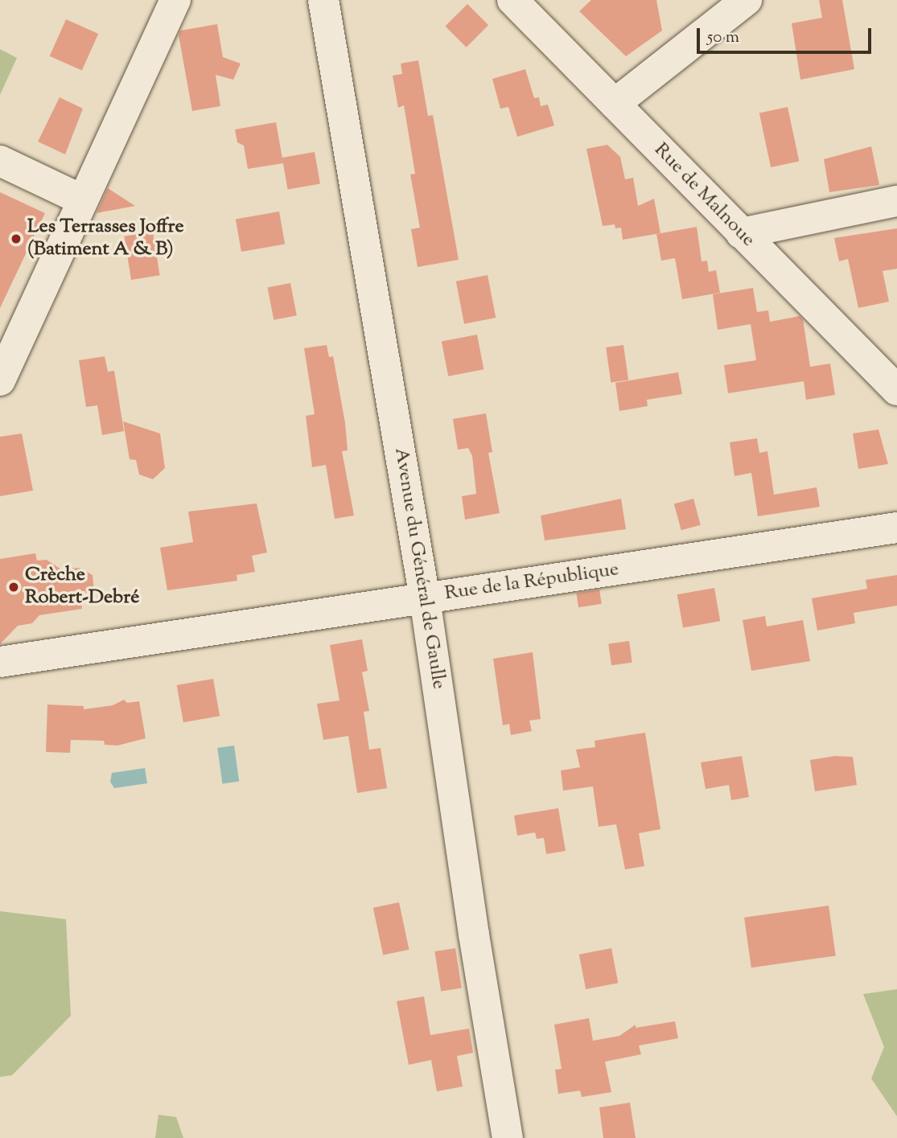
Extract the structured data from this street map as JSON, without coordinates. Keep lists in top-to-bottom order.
{
  "streets": {
    "street": ["Rue de Malnoue", "Avenue du Général de Gaulle", "Rue de la République"]
  },
  "crossings": [
    ["Avenue du Général de Gaulle", "Rue de la République"]
  ],
  "places": ["Les Terrasses Joffre (Batiment A & B)", "Crèche Robert-Debré"],
  "scale_bar": "50 m"
}
